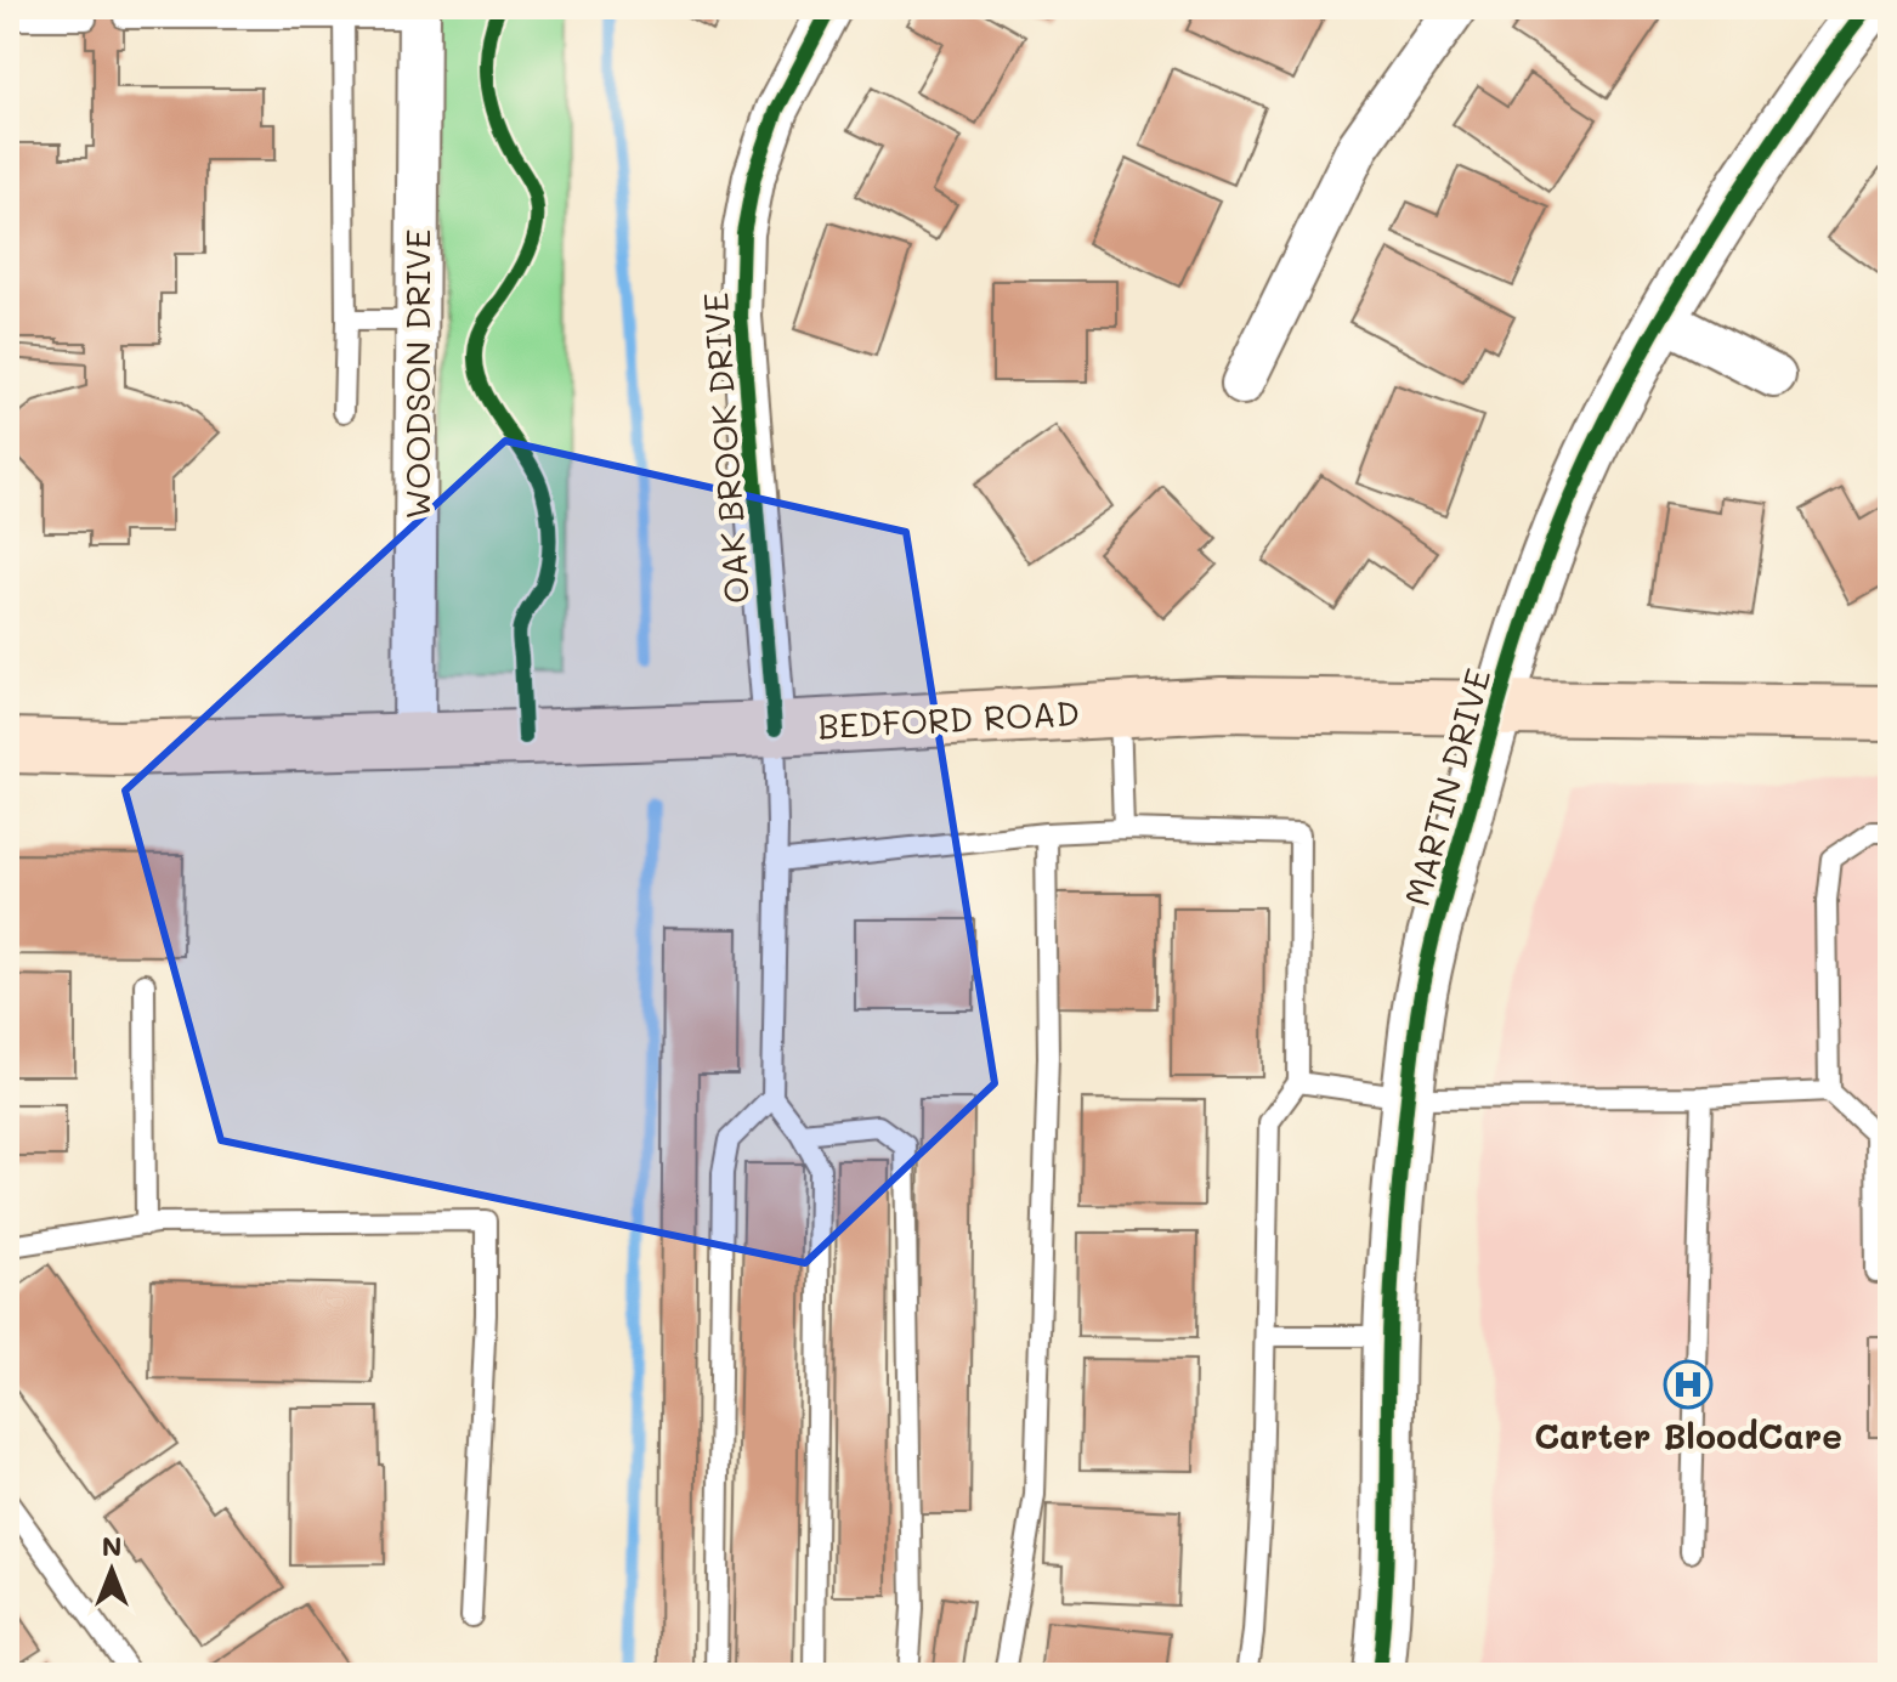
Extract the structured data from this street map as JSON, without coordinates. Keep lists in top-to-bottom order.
{
  "streets": {
    "main road": ["BEDFORD ROAD"],
    "street": ["WOODSON DRIVE", "OAK BROOK DRIVE", "MARTIN DRIVE"]
  },
  "crossings": [
    ["WOODSON DRIVE", "BEDFORD ROAD"],
    ["OAK BROOK DRIVE", "BEDFORD ROAD"],
    ["BEDFORD ROAD", "MARTIN DRIVE"]
  ],
  "places": {
    "hospital": ["Carter BloodCare"]
  },
  "north": "top"
}
